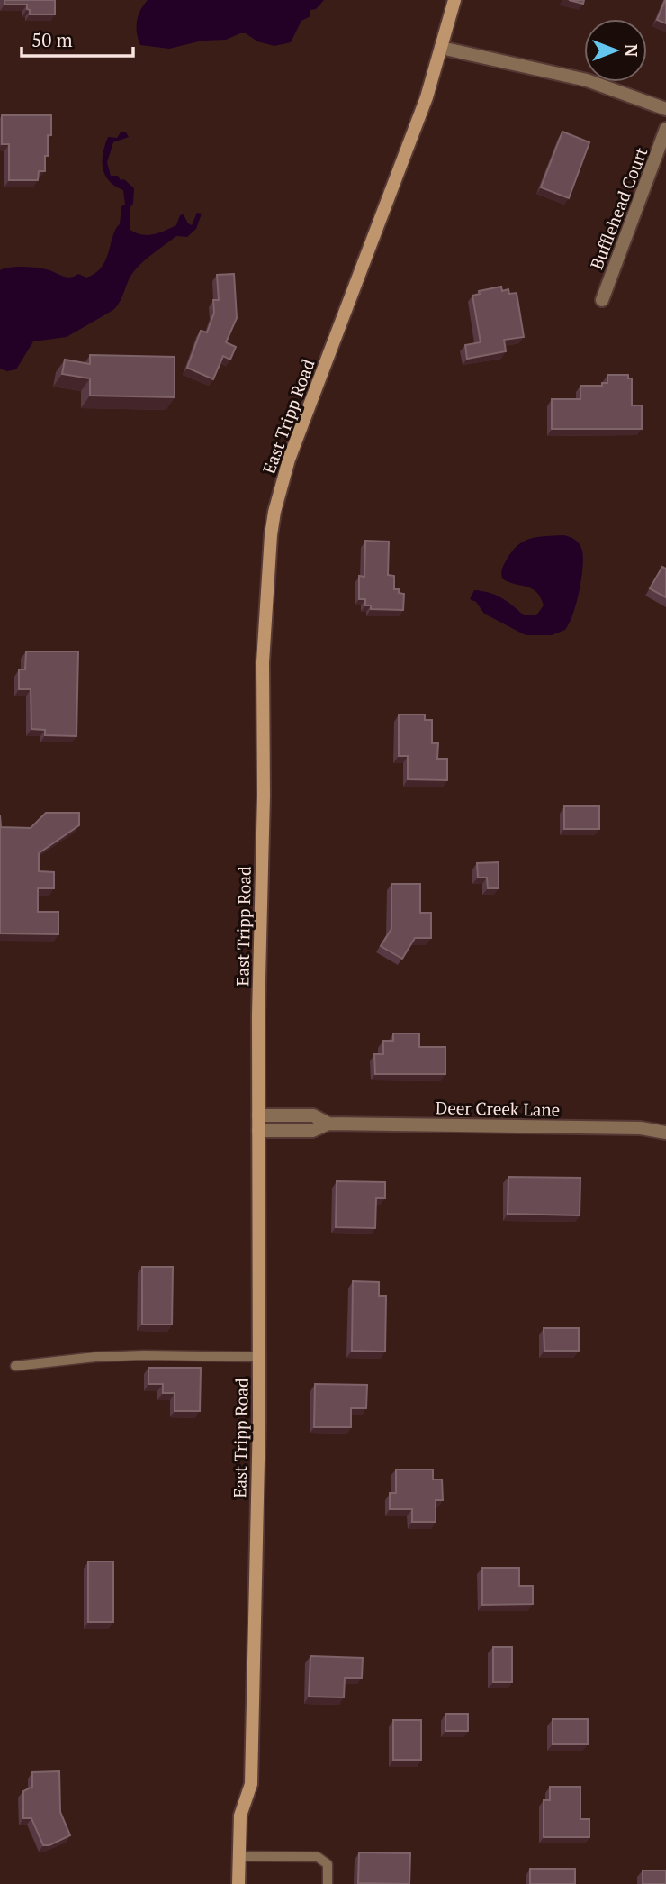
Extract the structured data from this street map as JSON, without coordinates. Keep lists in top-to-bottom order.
{
  "streets": {
    "street": ["Bufflehead Court", "East Tripp Road", "Deer Creek Lane"]
  },
  "crossings": [
    ["East Tripp Road", "Deer Creek Lane"]
  ],
  "scale_bar": "50 m",
  "north": "right"
}
